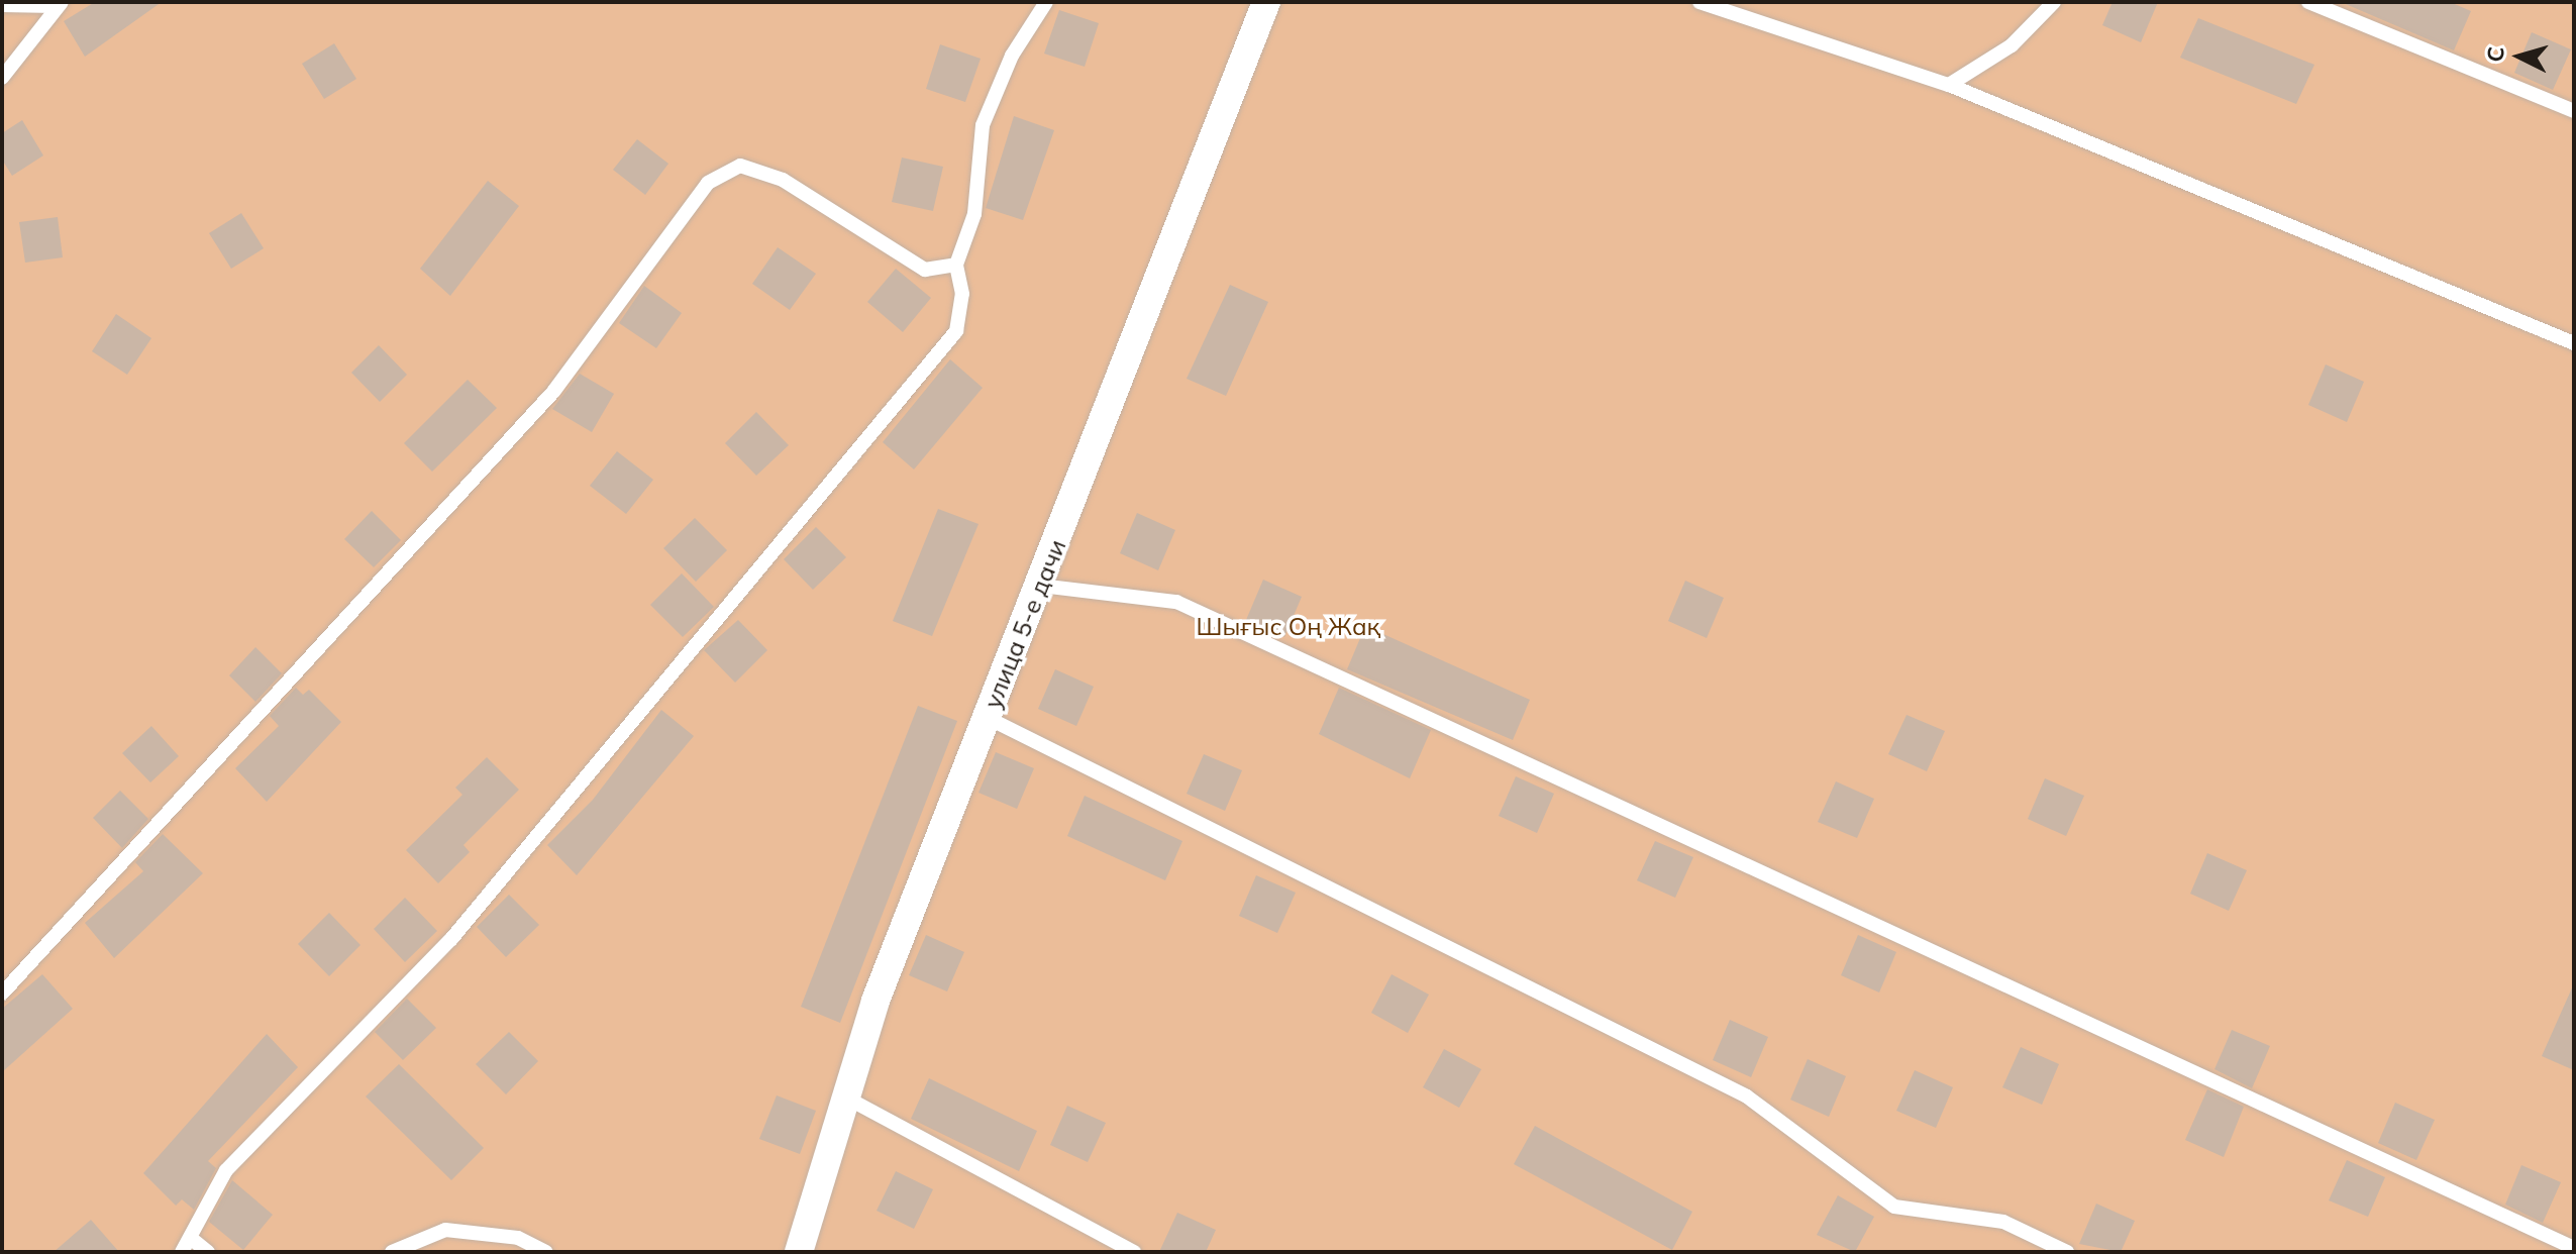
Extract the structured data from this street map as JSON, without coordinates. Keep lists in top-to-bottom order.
{
  "streets": {
    "street": ["улица 5-е дачи"]
  },
  "parks": ["Шығыс Оң Жақ"],
  "north": "left"
}
